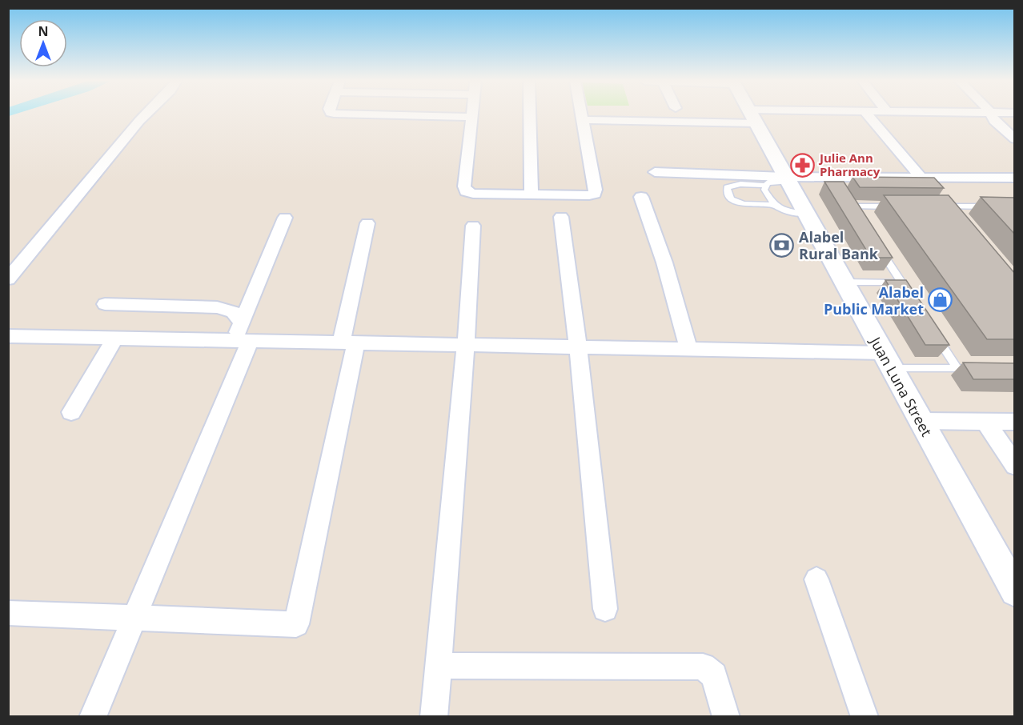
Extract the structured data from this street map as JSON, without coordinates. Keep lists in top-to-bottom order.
{
  "streets": {
    "street": ["Juan Luna Street"]
  },
  "places": {
    "pharmacy": ["Julie Ann Pharmacy"],
    "bank": ["Alabel Rural Bank"],
    "shop": ["Alabel Public Market"]
  },
  "north": "top"
}
